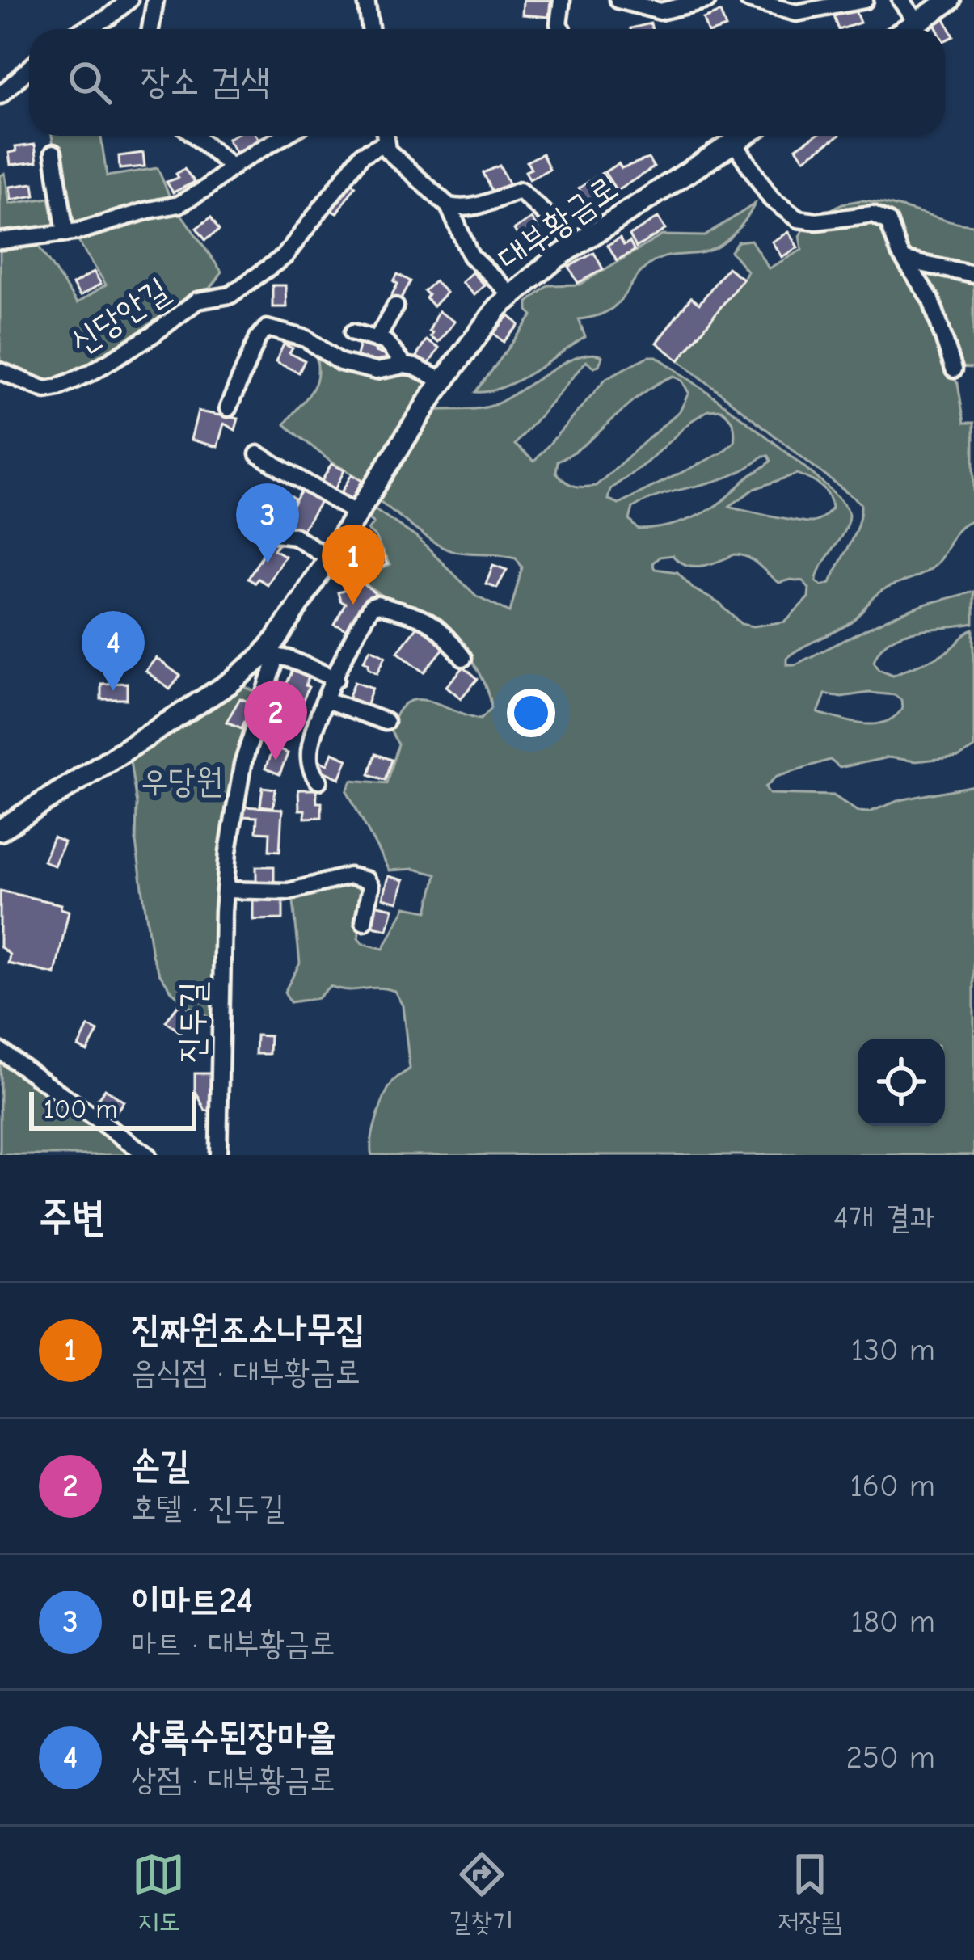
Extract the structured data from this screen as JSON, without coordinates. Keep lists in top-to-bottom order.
{
  "streets": {
    "main road": ["대부황금로"],
    "street": ["신당안길", "진두길"]
  },
  "crossings": [
    ["대부황금로", "진두길"]
  ],
  "parks": ["우당원"],
  "scale_bar": "100 m",
  "page": {
    "search": "장소 검색",
    "pins": [
      "3",
      "1",
      "4",
      "2"
    ],
    "scale": "100 m",
    "heading": ["주변", "4개 결과"],
    "list": [
      {
        "mark": "1",
        "name": "진짜원조소나무집",
        "note": "음식점 · 대부황금로",
        "value": "130 m"
      },
      {
        "mark": "2",
        "name": "손길",
        "note": "호텔 · 진두길",
        "value": "160 m"
      },
      {
        "mark": "3",
        "name": "이마트24",
        "note": "마트 · 대부황금로",
        "value": "180 m"
      },
      {
        "mark": "4",
        "name": "상록수된장마을",
        "note": "상점 · 대부황금로",
        "value": "250 m"
      }
    ],
    "nav": ["지도", "길찾기", "저장됨"]
  }
}
